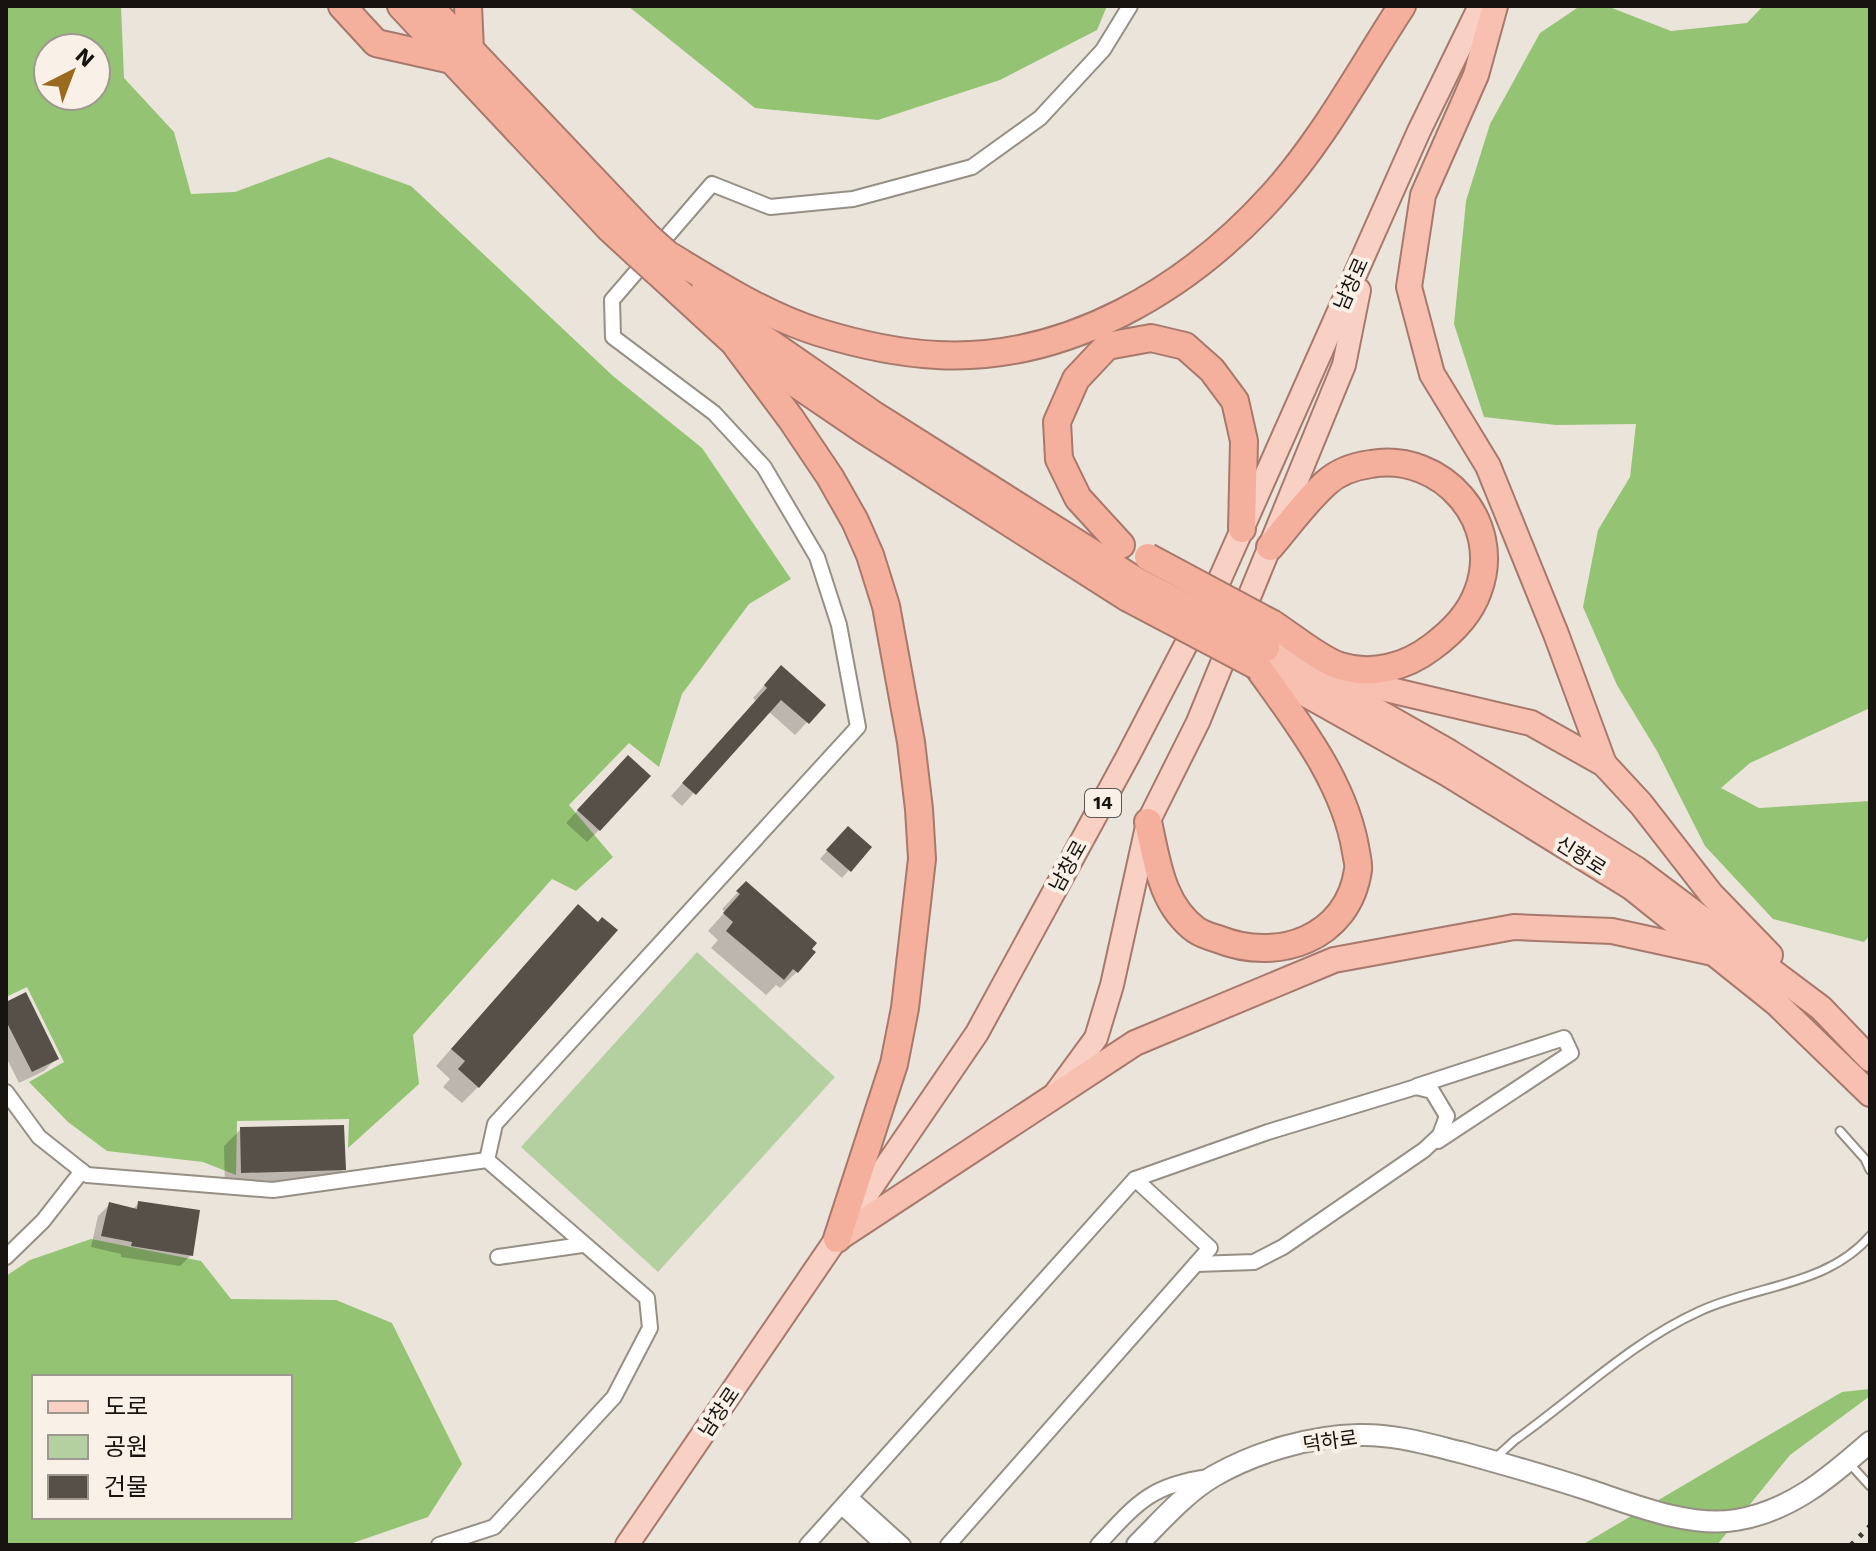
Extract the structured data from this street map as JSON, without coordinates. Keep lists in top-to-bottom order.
{
  "streets": {
    "highway": ["신항로"],
    "main road": ["남창로", "14", "덕하로"]
  },
  "legend": ["도로", "공원", "건물"],
  "north": "top right"
}
